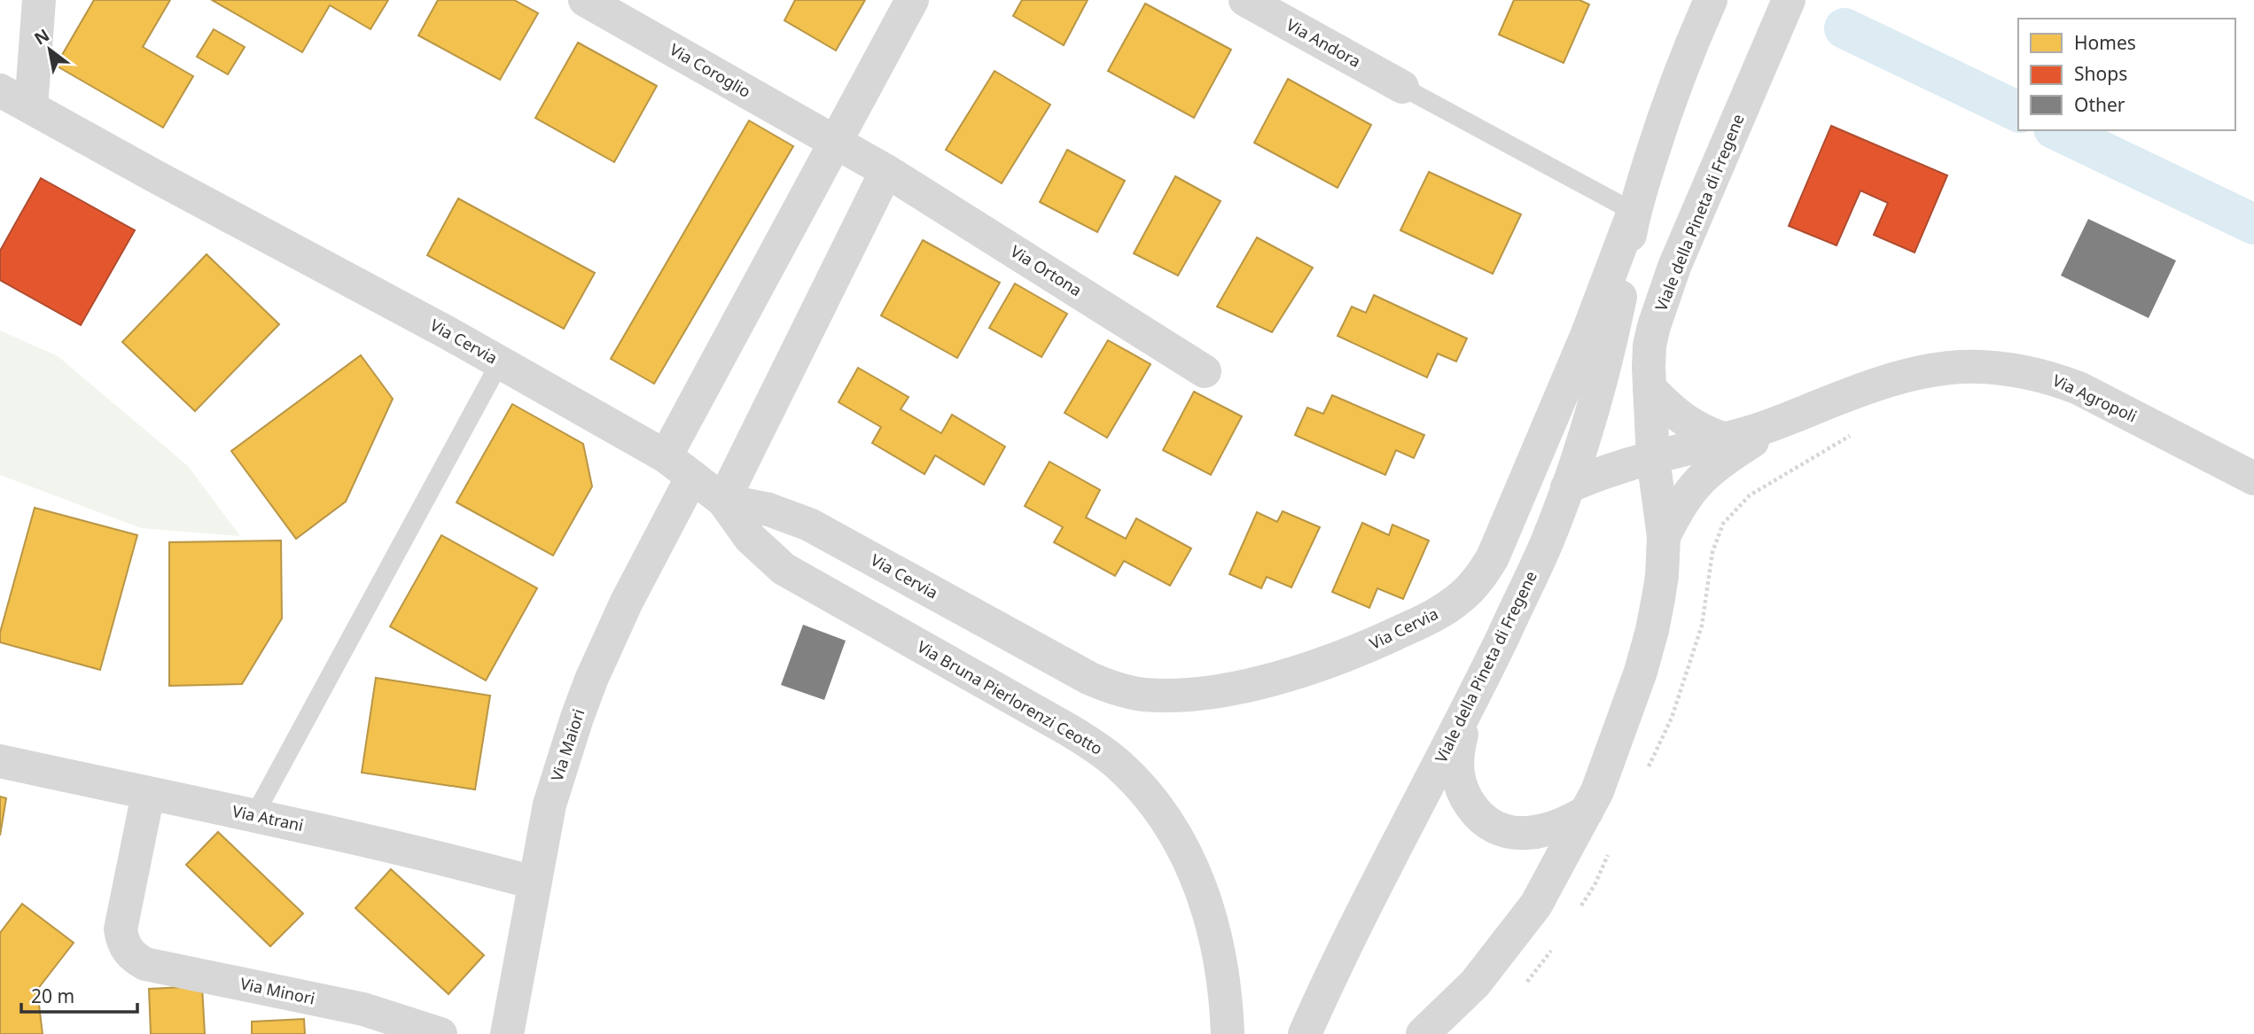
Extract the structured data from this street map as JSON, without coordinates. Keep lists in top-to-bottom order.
{
  "streets": {
    "street": [
      "Via Andora",
      "Via Coroglio",
      "Viale della Pineta di Fregene",
      "Via Ortona",
      "Via Cervia",
      "Via Agropoli",
      "Via Bruna Pierlorenzi Ceotto",
      "Via Maiori",
      "Via Atrani",
      "Via Minori"
    ]
  },
  "crossings": [
    ["Via Coroglio", "Via Ortona"],
    ["Viale della Pineta di Fregene", "Via Cervia"],
    ["Via Cervia", "Via Bruna Pierlorenzi Ceotto"],
    ["Via Cervia", "Via Maiori"],
    ["Via Maiori", "Via Atrani"],
    ["Via Atrani", "Via Minori"]
  ],
  "legend": ["Homes", "Shops", "Other"],
  "scale_bar": "20 m",
  "north": "top left"
}
